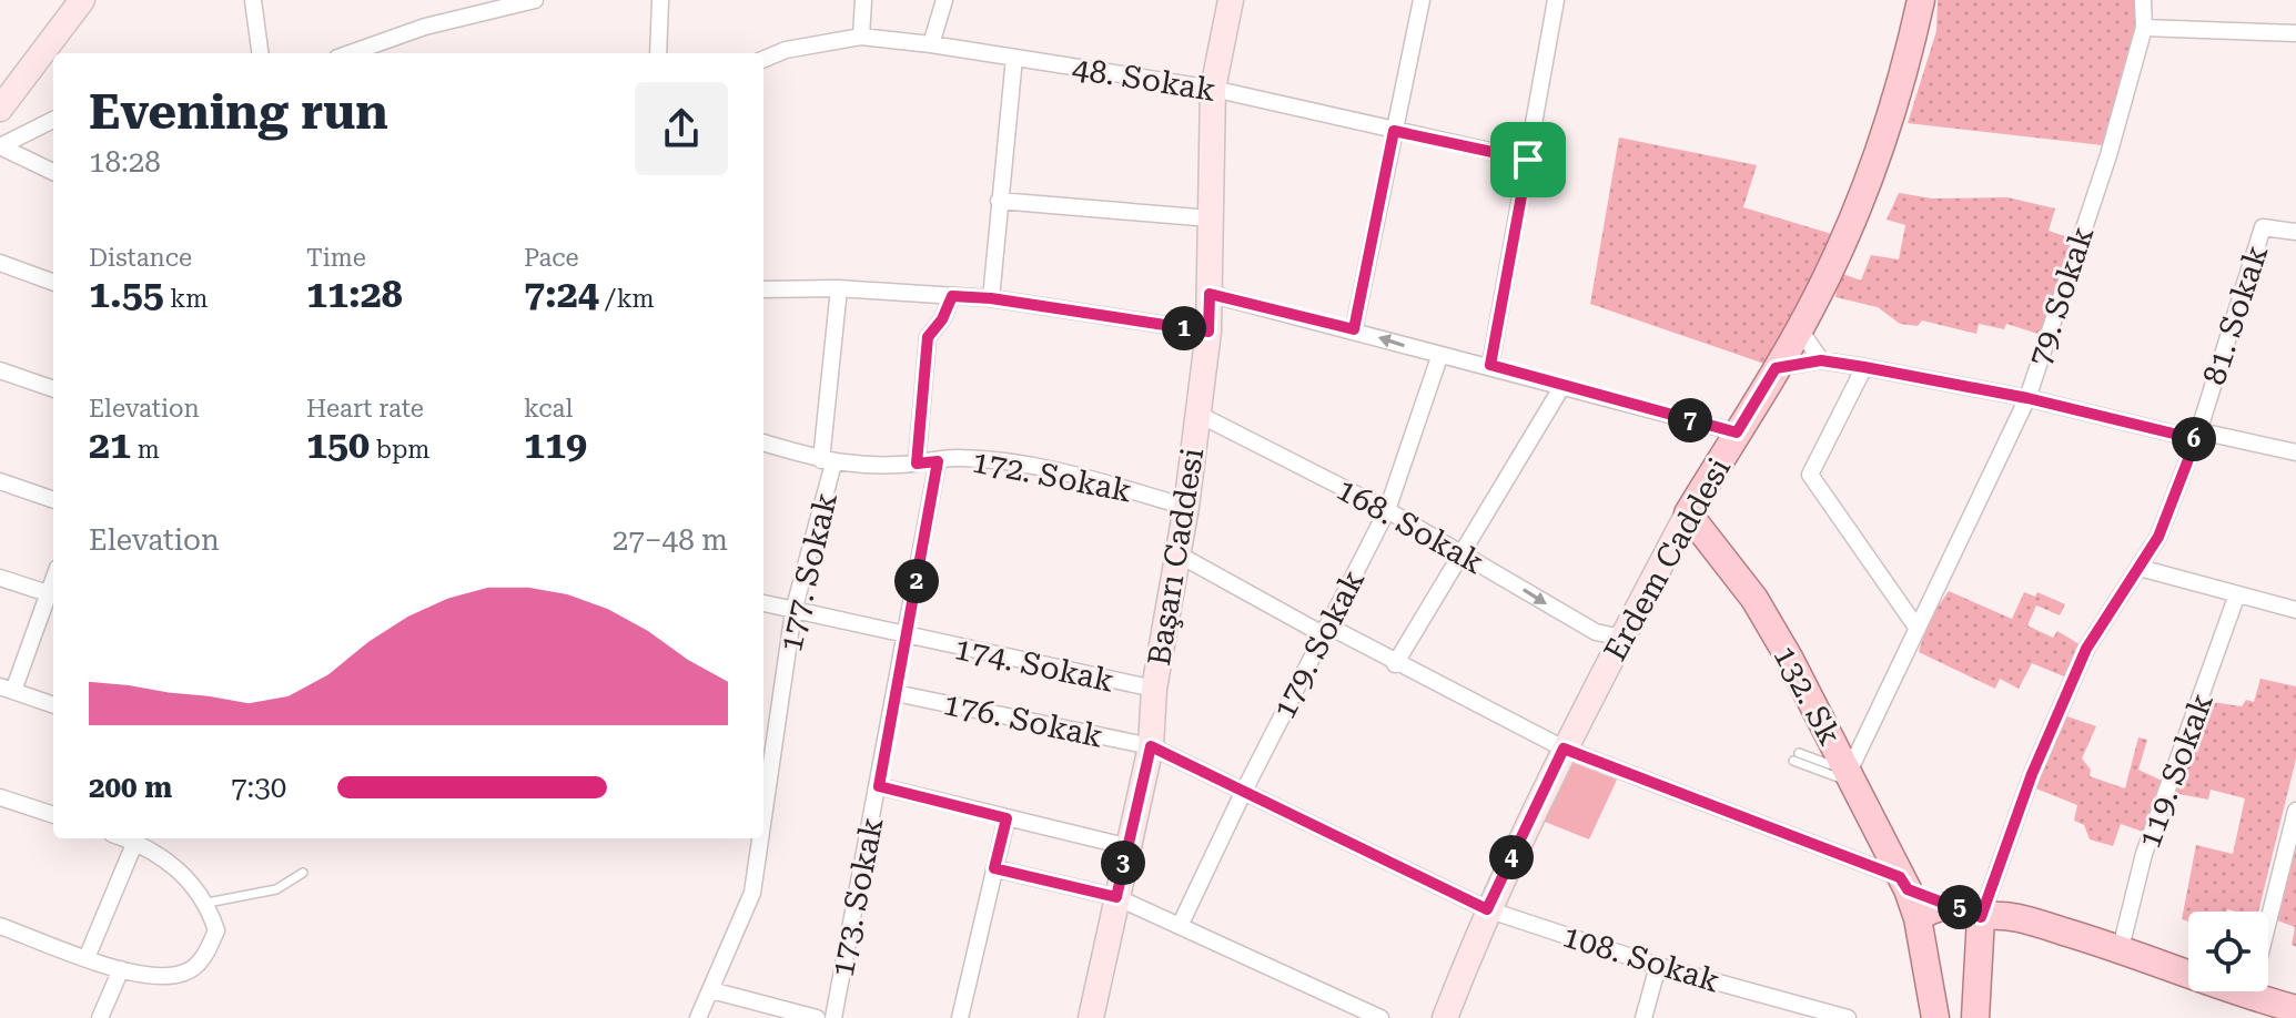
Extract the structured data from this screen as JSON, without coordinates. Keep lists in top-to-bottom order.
{
  "streets": {
    "main road": ["Erdem Caddesi", "132. Sk"],
    "street": [
      "48. Sokak",
      "79. Sokak",
      "81. Sokak",
      "172. Sokak",
      "168. Sokak",
      "Başarı Caddesi",
      "177. Sokak",
      "179. Sokak",
      "174. Sokak",
      "176. Sokak",
      "119. Sokak",
      "173. Sokak",
      "108. Sokak"
    ]
  },
  "crossings": [
    ["48. Sokak", "Başarı Caddesi"],
    ["79. Sokak", "132. Sk"],
    ["81. Sokak", "132. Sk"],
    ["172. Sokak", "Başarı Caddesi"],
    ["172. Sokak", "177. Sokak"],
    ["172. Sokak", "173. Sokak"],
    ["168. Sokak", "Başarı Caddesi"],
    ["168. Sokak", "Erdem Caddesi"],
    ["168. Sokak", "179. Sokak"],
    ["Başarı Caddesi", "174. Sokak"],
    ["Başarı Caddesi", "176. Sokak"],
    ["Erdem Caddesi", "132. Sk"],
    ["Erdem Caddesi", "176. Sokak"],
    ["Erdem Caddesi", "108. Sokak"],
    ["177. Sokak", "174. Sokak"],
    ["179. Sokak", "176. Sokak"],
    ["174. Sokak", "173. Sokak"],
    ["176. Sokak", "173. Sokak"],
    ["176. Sokak", "108. Sokak"]
  ],
  "page": {
    "heading": ["Evening run", "18:28"],
    "stats": [
      ["Distance", "1.55 km"],
      ["Time", "11:28"],
      ["Pace", "7:24 /km"],
      ["Elevation", "21 m"],
      ["Heart rate", "150 bpm"],
      ["kcal", "119"]
    ],
    "pins": [
      "1",
      "7",
      "6",
      "2",
      "4",
      "3",
      "5"
    ],
    "chart": ["Elevation", "27–48 m"],
    "list": [
      {
        "name": "200 m",
        "note": "7:30"
      }
    ]
  }
}
